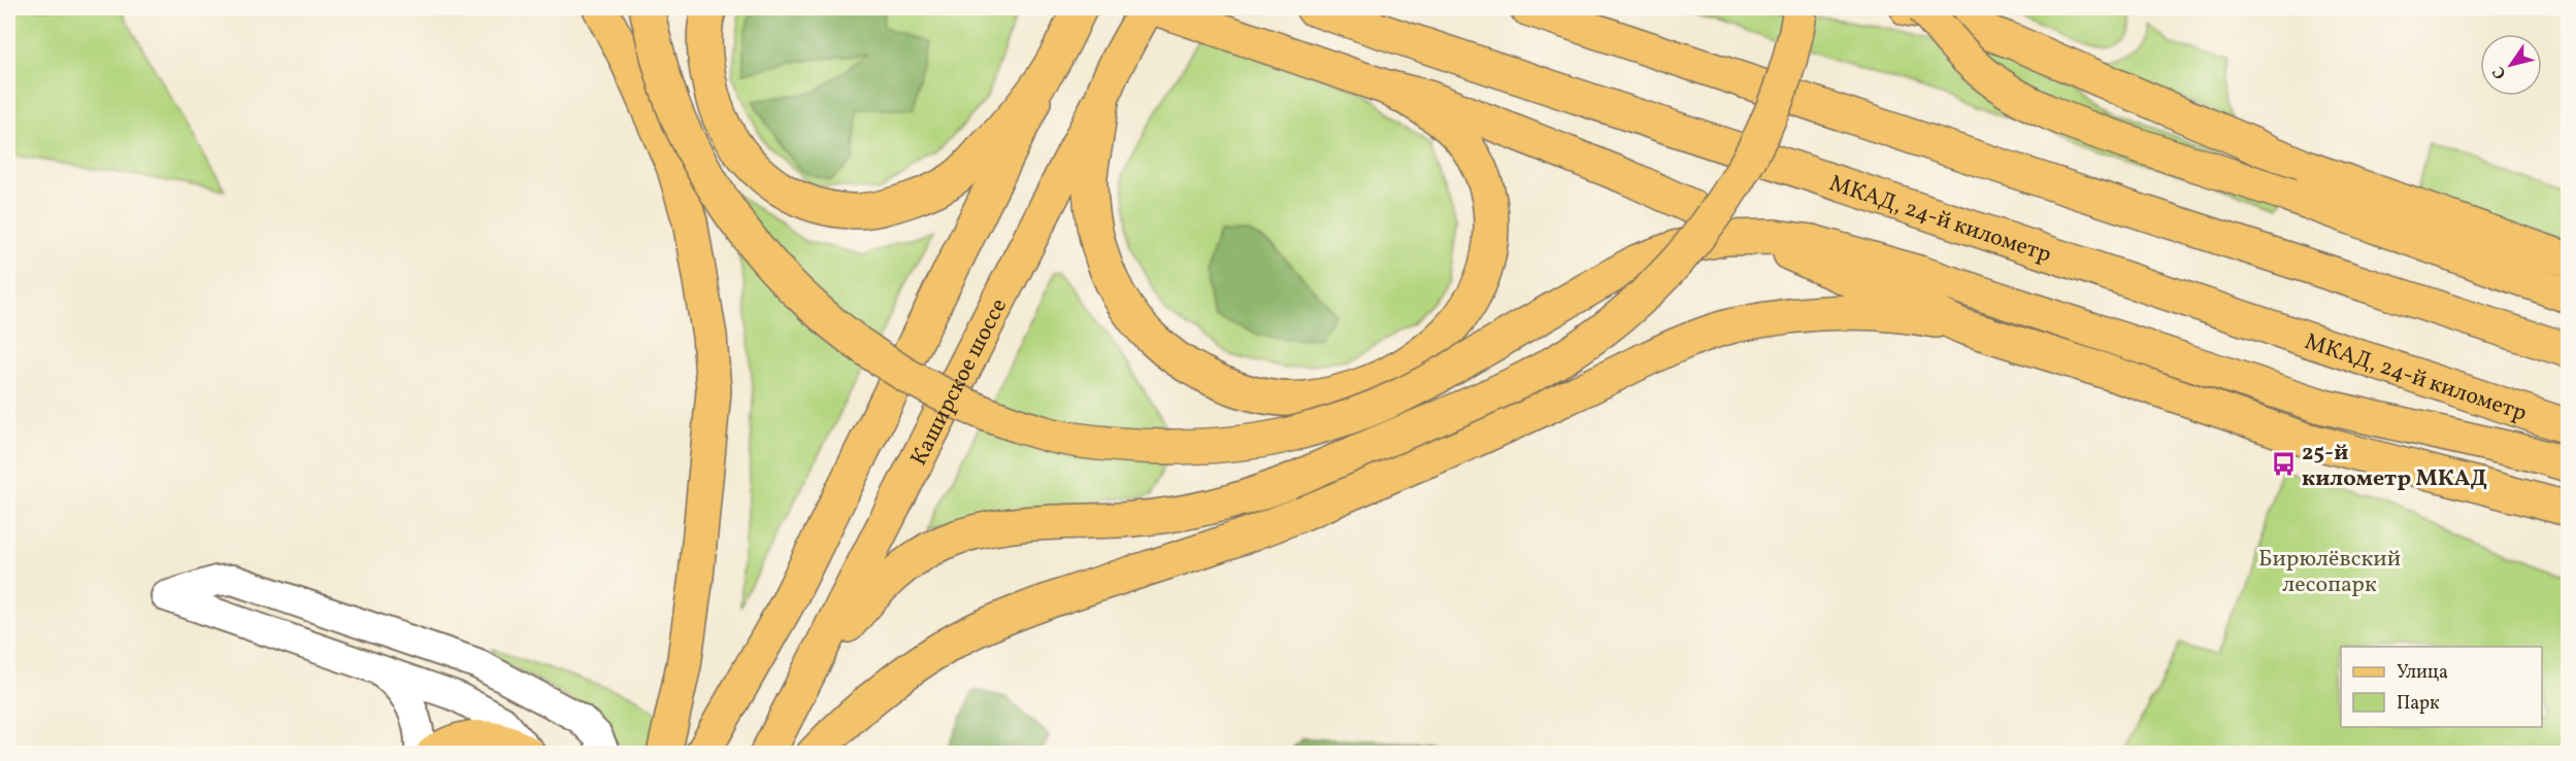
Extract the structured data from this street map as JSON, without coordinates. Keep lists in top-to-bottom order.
{
  "streets": {
    "main road": ["МКАД, 24-й километр", "Каширское шоссе"]
  },
  "parks": ["Бирюлёвский лесопарк"],
  "places": {
    "bus stop": ["25-й километр МКАД"]
  },
  "legend": ["Улица", "Парк"],
  "north": "bottom left"
}
